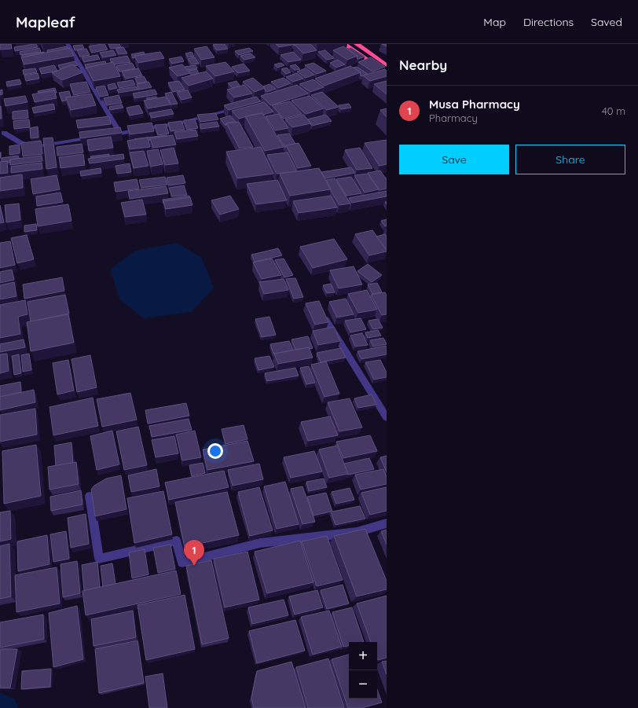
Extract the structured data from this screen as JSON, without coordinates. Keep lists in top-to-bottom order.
{
  "page": {
    "header": "Mapleaf",
    "nav": ["Map", "Directions", "Saved"],
    "heading": "Nearby",
    "list": [
      {
        "mark": "1",
        "name": "Musa Pharmacy",
        "note": "Pharmacy",
        "value": "40 m"
      }
    ],
    "buttons": ["Save", "Share"],
    "pins": "1",
    "map_buttons": ["+", "−"]
  }
}
